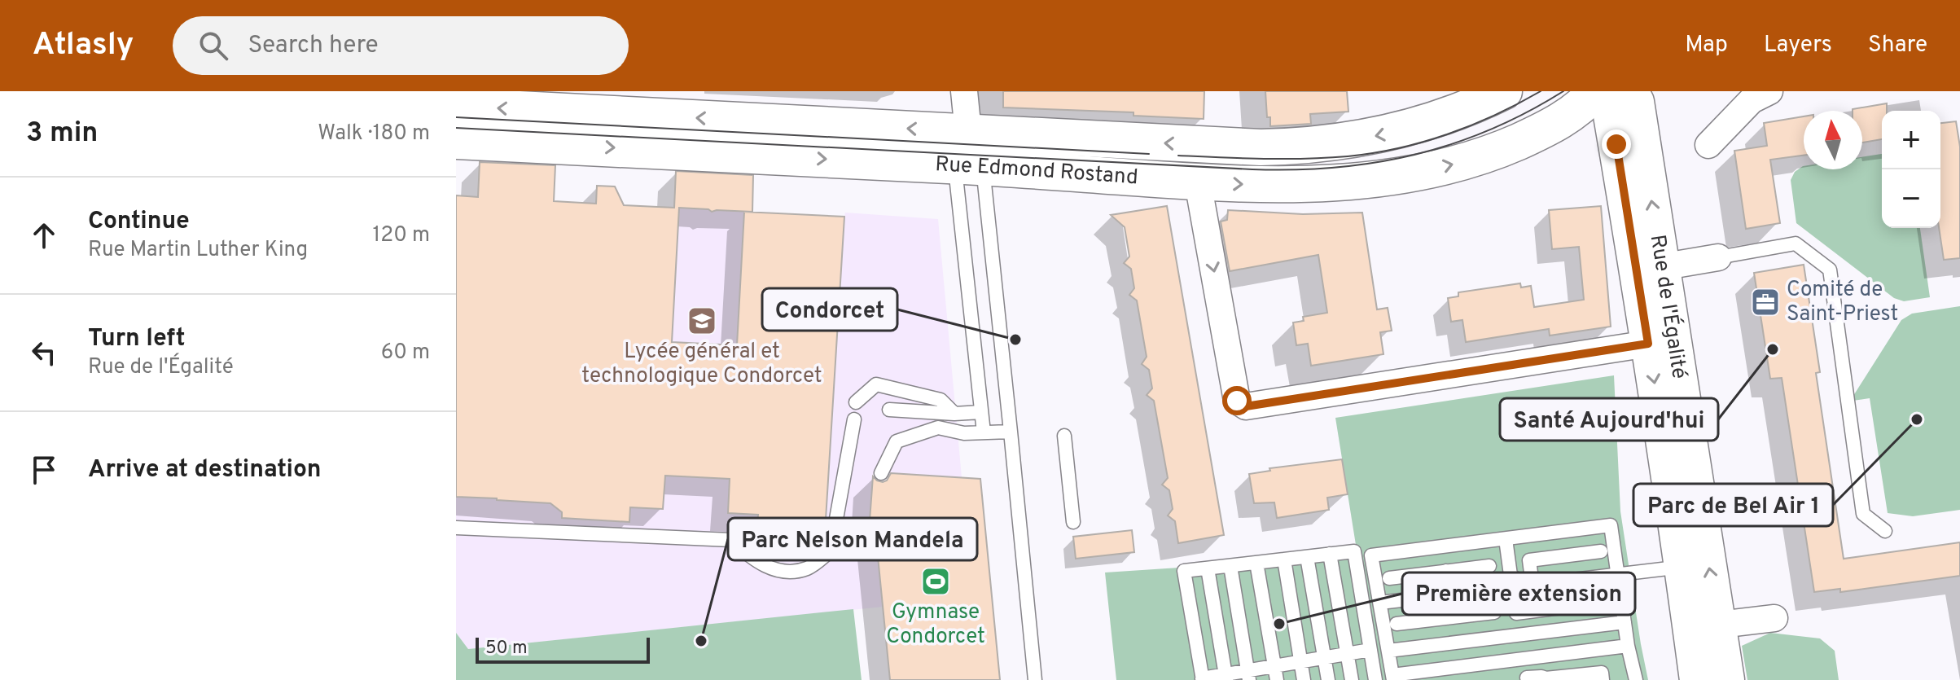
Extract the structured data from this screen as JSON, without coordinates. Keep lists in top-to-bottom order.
{
  "streets": {
    "main road": ["Rue Edmond Rostand", "Rue de l'Égalité"]
  },
  "places": {
    "office": ["Comité de Saint-Priest"],
    "school or university": ["Lycée général et technologique Condorcet"],
    "other": [
      "Condorcet",
      "Santé Aujourd'hui",
      "Parc de Bel Air 1",
      "Première extension",
      "Parc Nelson Mandela"
    ],
    "sports": ["Gymnase Condorcet"]
  },
  "scale_bar": "50 m",
  "north": "top",
  "page": {
    "header": "Atlasly",
    "search": "Search here",
    "nav": ["Map", "Layers", "Share"],
    "heading": ["3 min", "Walk · 180 m"],
    "map_buttons": ["+", "−"],
    "list": [
      ["Continue", "Rue Martin Luther King", "120 m"],
      ["Turn left", "Rue de l'Égalité", "60 m"],
      "Arrive at destination"
    ],
    "scale": "50 m"
  }
}
